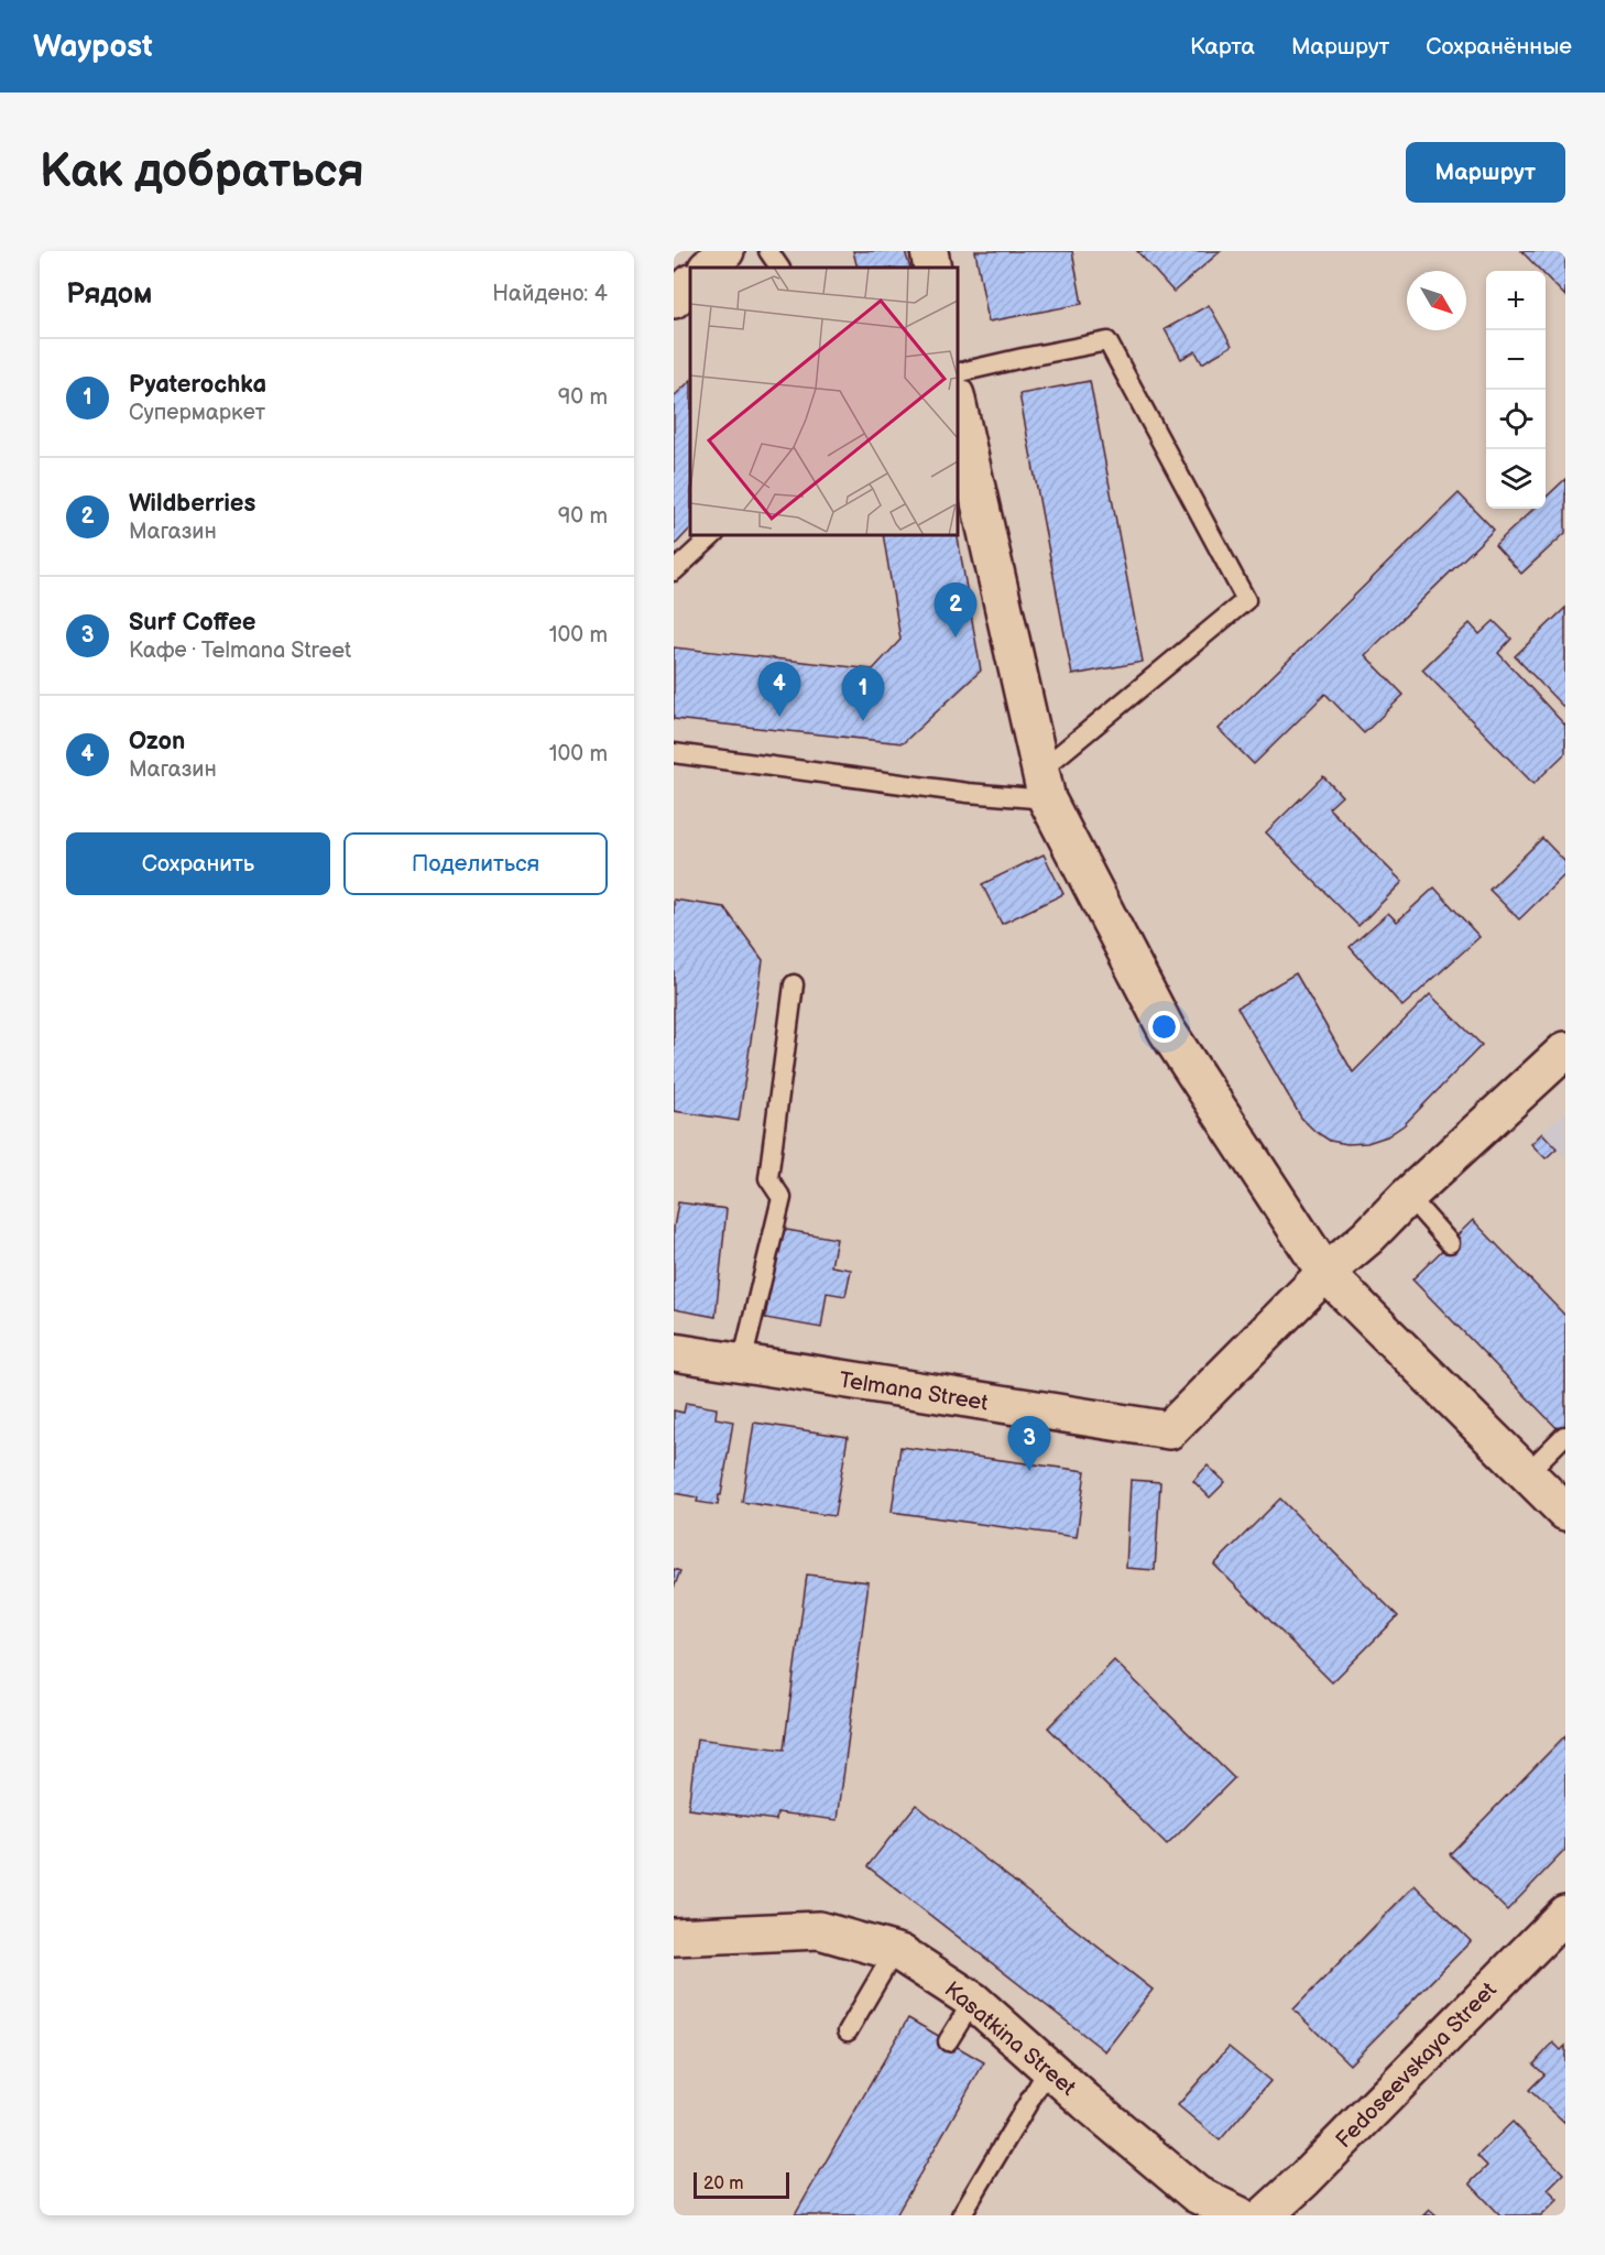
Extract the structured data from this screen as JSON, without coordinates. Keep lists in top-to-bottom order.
{
  "streets": {
    "street": ["Telmana Street", "Kasatkina Street", "Fedoseevskaya Street"]
  },
  "scale_bar": "20 m",
  "north": "bottom right",
  "page": {
    "header": "Waypost",
    "nav": ["Карта", "Маршрут", "Сохранённые"],
    "buttons": [
      "Маршрут",
      ["Сохранить", "Поделиться"]
    ],
    "title": "Как добраться",
    "heading": ["Рядом", "Найдено: 4"],
    "map_buttons": ["+", "−"],
    "list": [
      {
        "mark": "1",
        "name": "Pyaterochka",
        "note": "Супермаркет",
        "value": "90 m"
      },
      {
        "mark": "2",
        "name": "Wildberries",
        "note": "Магазин",
        "value": "90 m"
      },
      {
        "mark": "3",
        "name": "Surf Coffee",
        "note": "Кафе · Telmana Street",
        "value": "100 m"
      },
      {
        "mark": "4",
        "name": "Ozon",
        "note": "Магазин",
        "value": "100 m"
      }
    ],
    "pins": [
      "2",
      "4",
      "1",
      "3"
    ],
    "scale": "20 m"
  }
}
